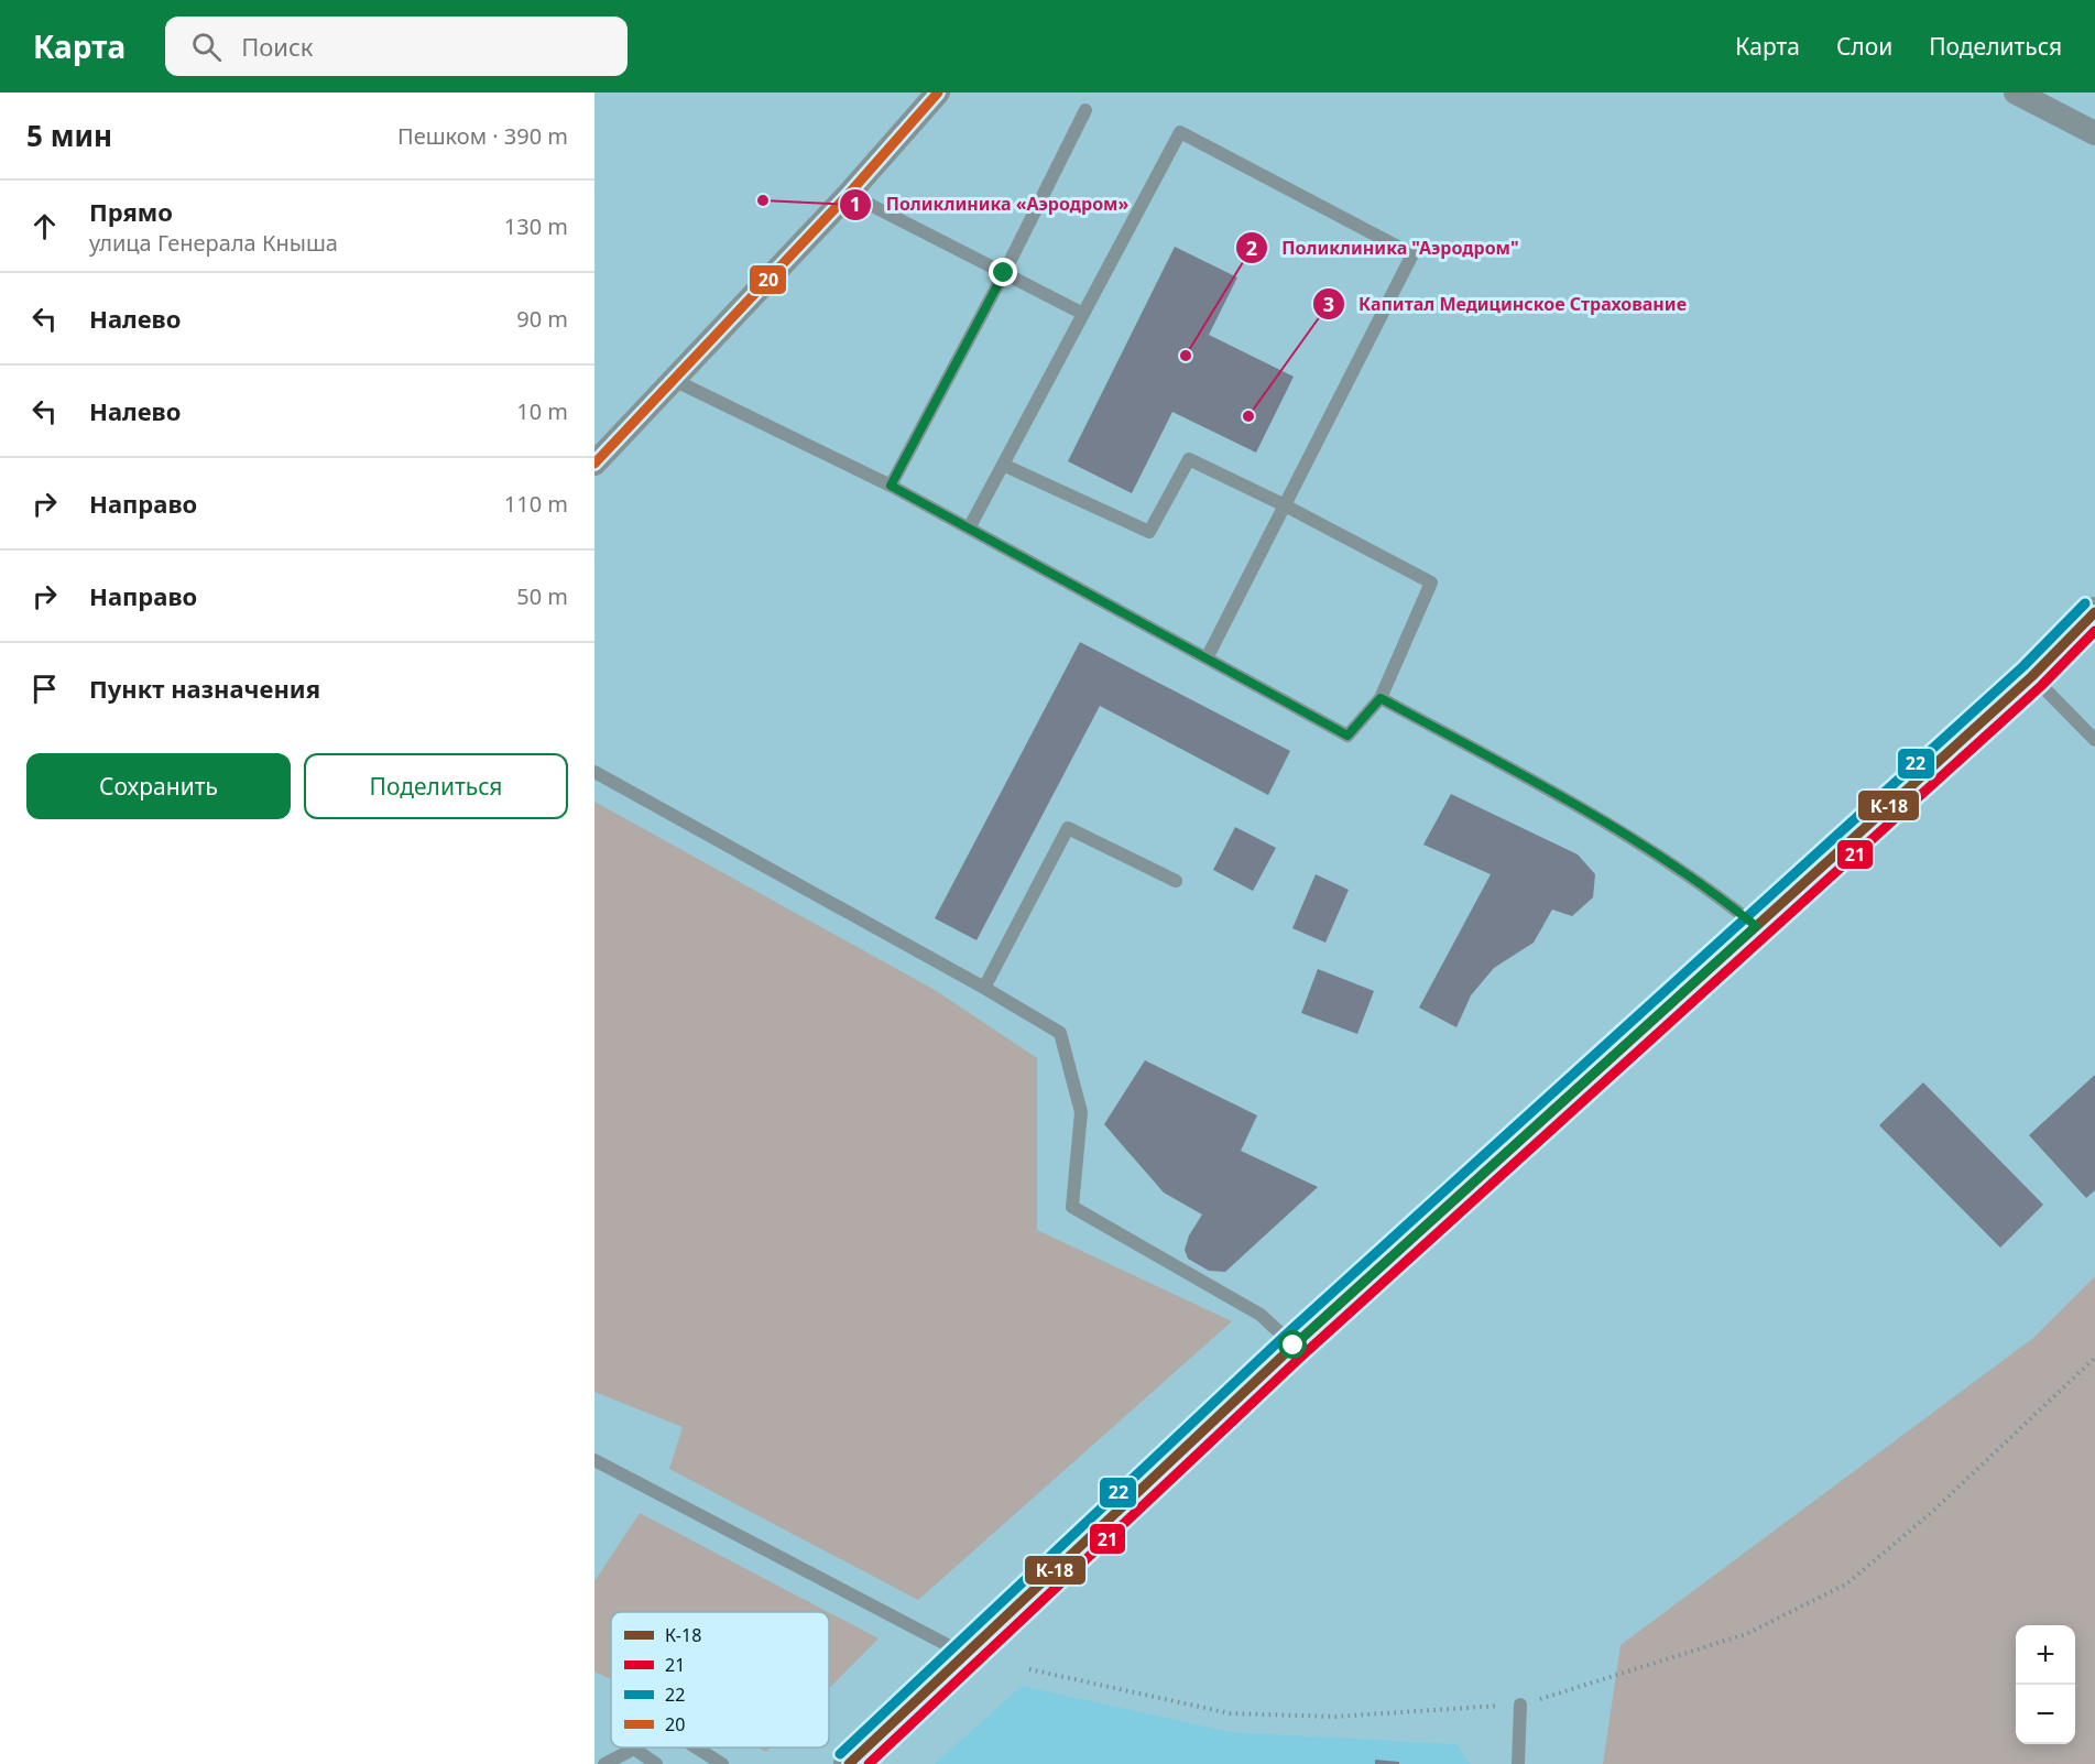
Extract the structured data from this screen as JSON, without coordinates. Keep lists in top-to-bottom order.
{
  "places": ["Поликлиника «Аэродром»", "Поликлиника \"Аэродром\"", "Капитал Медицинское Страхование"],
  "lines": [
    "transit line 20",
    "transit line 22",
    "transit line К-18",
    "transit line 21"
  ],
  "legend": [
    "К-18",
    "21",
    "22",
    "20"
  ],
  "page": {
    "header": "Карта",
    "search": "Поиск",
    "nav": ["Карта", "Слои", "Поделиться"],
    "heading": ["5 мин", "Пешком · 390 m"],
    "list": [
      ["Прямо", "улица Генерала Кныша", "130 m"],
      ["Налево", "90 m"],
      ["Налево", "10 m"],
      ["Направо", "110 m"],
      ["Направо", "50 m"],
      "Пункт назначения"
    ],
    "buttons": ["Сохранить", "Поделиться"],
    "map_buttons": ["+", "−"]
  }
}
